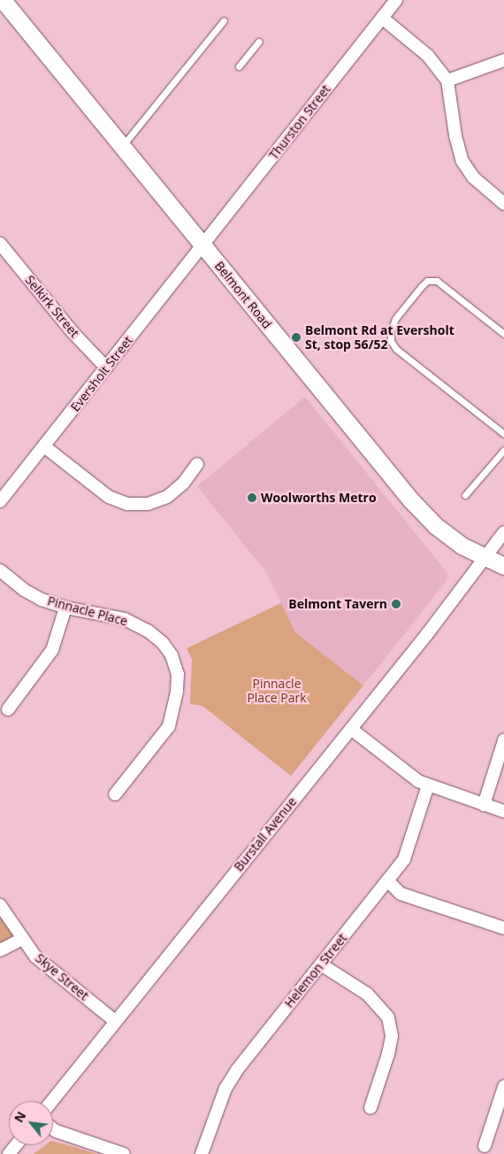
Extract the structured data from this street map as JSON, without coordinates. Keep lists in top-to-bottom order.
{
  "streets": {
    "main road": ["Belmont Road"],
    "street": [
      "Thurston Street",
      "Selkirk Street",
      "Eversholt Street",
      "Pinnacle Place",
      "Burstall Avenue",
      "Helemon Street",
      "Skye Street"
    ]
  },
  "crossings": [
    ["Thurston Street", "Belmont Road"],
    ["Thurston Street", "Eversholt Street"],
    ["Belmont Road", "Eversholt Street"],
    ["Belmont Road", "Burstall Avenue"],
    ["Selkirk Street", "Eversholt Street"],
    ["Burstall Avenue", "Skye Street"]
  ],
  "parks": ["Pinnacle Place Park"],
  "places": ["Belmont Rd at Eversholt St, stop 56/52", "Woolworths Metro", "Belmont Tavern"],
  "north": "top left"
}
